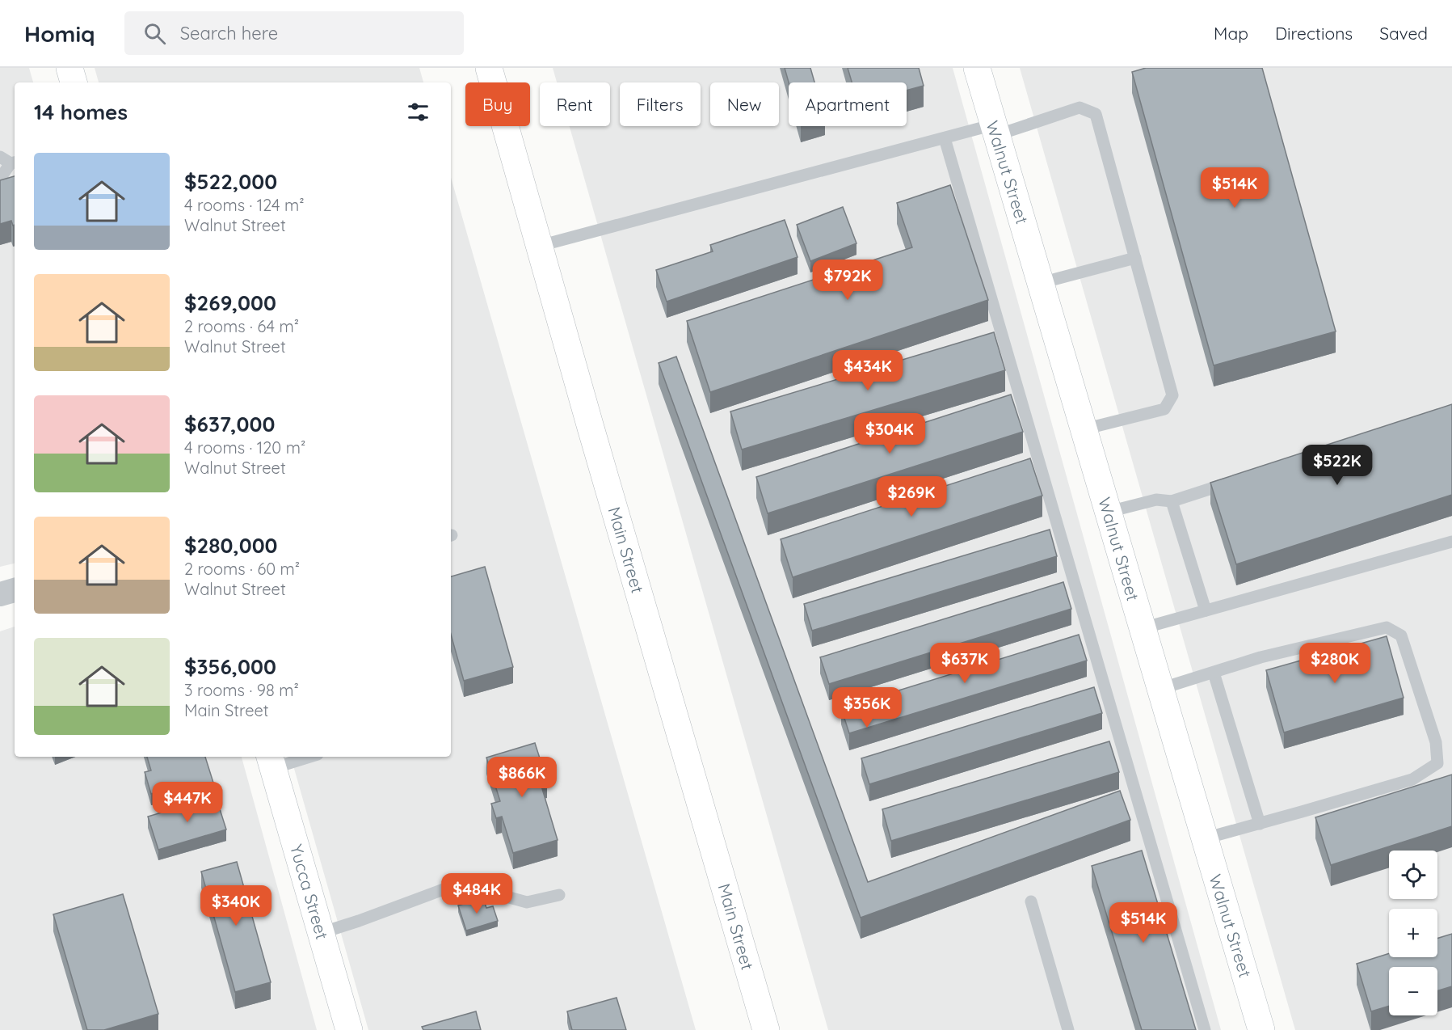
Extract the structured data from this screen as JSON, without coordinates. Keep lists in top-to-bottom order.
{
  "streets": {
    "street": ["Walnut Street", "Main Street", "Yucca Street"]
  },
  "page": {
    "header": "Homiq",
    "search": "Search here",
    "nav": ["Map", "Directions", "Saved"],
    "chip": [
      "Buy",
      "Rent",
      "Filters",
      "New",
      "Apartment"
    ],
    "heading": "14 homes",
    "list": [
      {
        "name": "$522,000",
        "note": "4 rooms · 124 m² · Walnut Street"
      },
      {
        "name": "$269,000",
        "note": "2 rooms · 64 m² · Walnut Street"
      },
      {
        "name": "$637,000",
        "note": "4 rooms · 120 m² · Walnut Street"
      },
      {
        "name": "$280,000",
        "note": "2 rooms · 60 m² · Walnut Street"
      },
      {
        "name": "$356,000",
        "note": "3 rooms · 98 m² · Main Street"
      }
    ],
    "price": [
      "$514K",
      "$792K",
      "$434K",
      "$304K",
      "$522K",
      "$269K",
      "$637K",
      "$280K",
      "$356K",
      "$866K",
      "$447K",
      "$484K",
      "$340K",
      "$514K"
    ],
    "map_buttons": ["+", "−"]
  }
}
